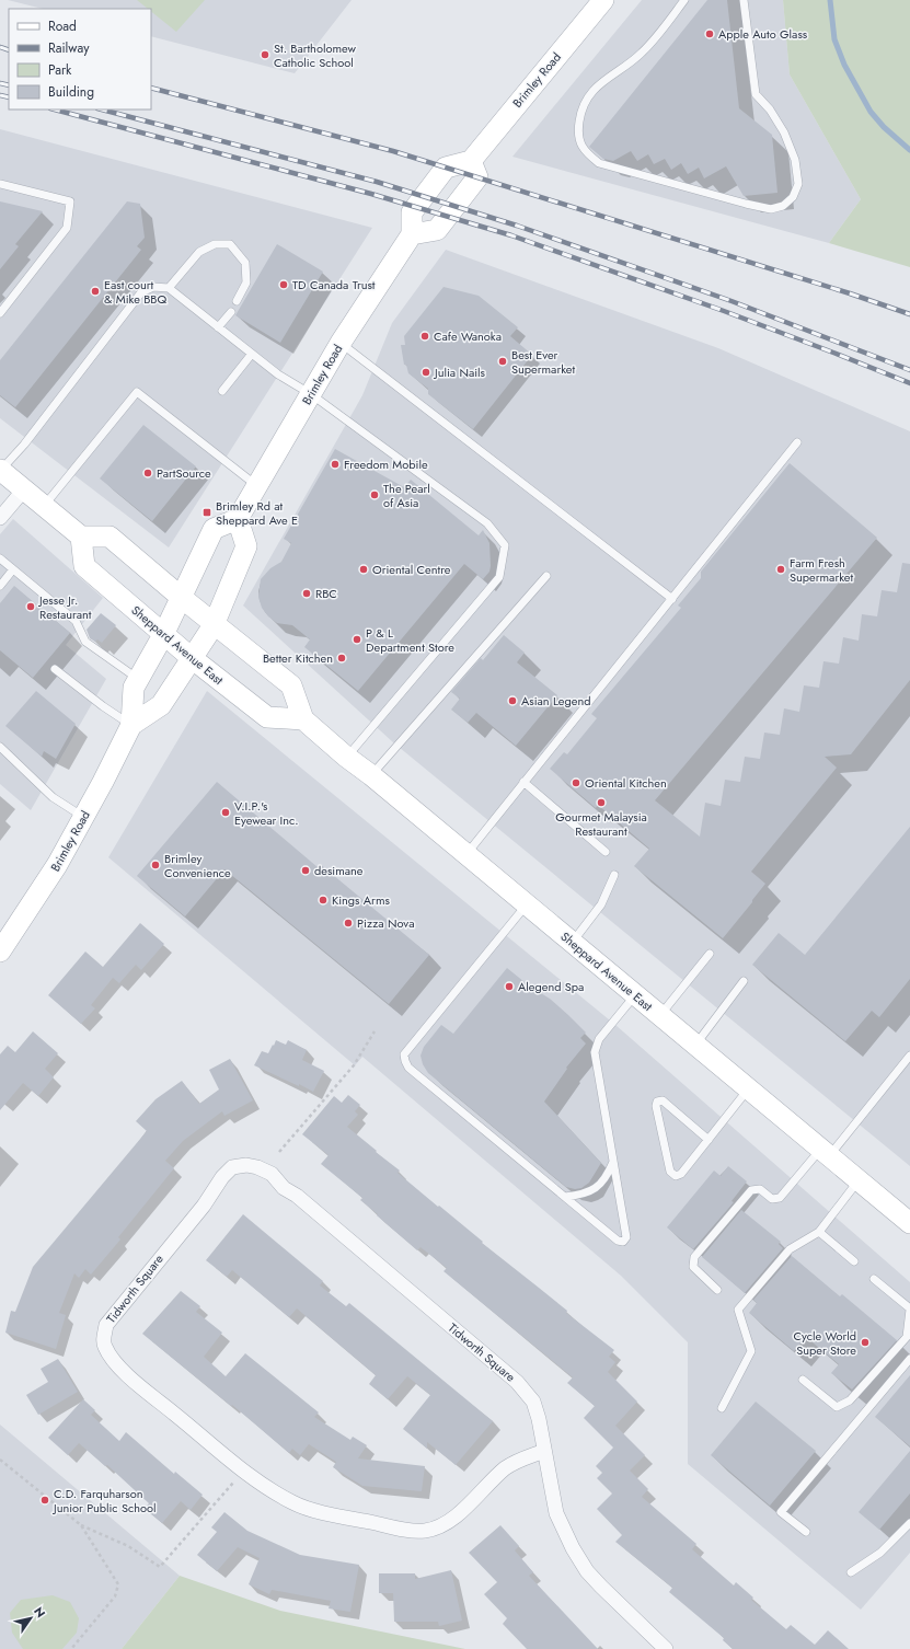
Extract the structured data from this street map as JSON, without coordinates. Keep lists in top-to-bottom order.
{
  "streets": {
    "main road": ["Brimley Road", "Sheppard Avenue East"],
    "street": ["Tidworth Square"]
  },
  "crossings": [
    ["Brimley Road", "Sheppard Avenue East"]
  ],
  "places": {
    "other": [
      "Apple Auto Glass",
      "St. Bartholomew Catholic School",
      "TD Canada Trust",
      "East court & Mike BBQ",
      "Cafe Wanoka",
      "Best Ever Supermarket",
      "Julia Nails",
      "Freedom Mobile",
      "PartSource",
      "The Pearl of Asia",
      "Oriental Centre",
      "Farm Fresh Supermarket",
      "RBC",
      "Jesse Jr. Restaurant",
      "P & L Department Store",
      "Better Kitchen",
      "Asian Legend",
      "Oriental Kitchen",
      "Gourmet Malaysia Restaurant",
      "V.I.P.'s Eyewear Inc.",
      "Brimley Convenience",
      "desimane",
      "Kings Arms",
      "Pizza Nova",
      "Alegend Spa",
      "Cycle World Super Store",
      "C.D. Farquharson Junior Public School"
    ],
    "transit": ["Brimley Rd at Sheppard Ave E"]
  },
  "legend": [
    "Road",
    "Railway",
    "Park",
    "Building"
  ],
  "north": "top right"
}
